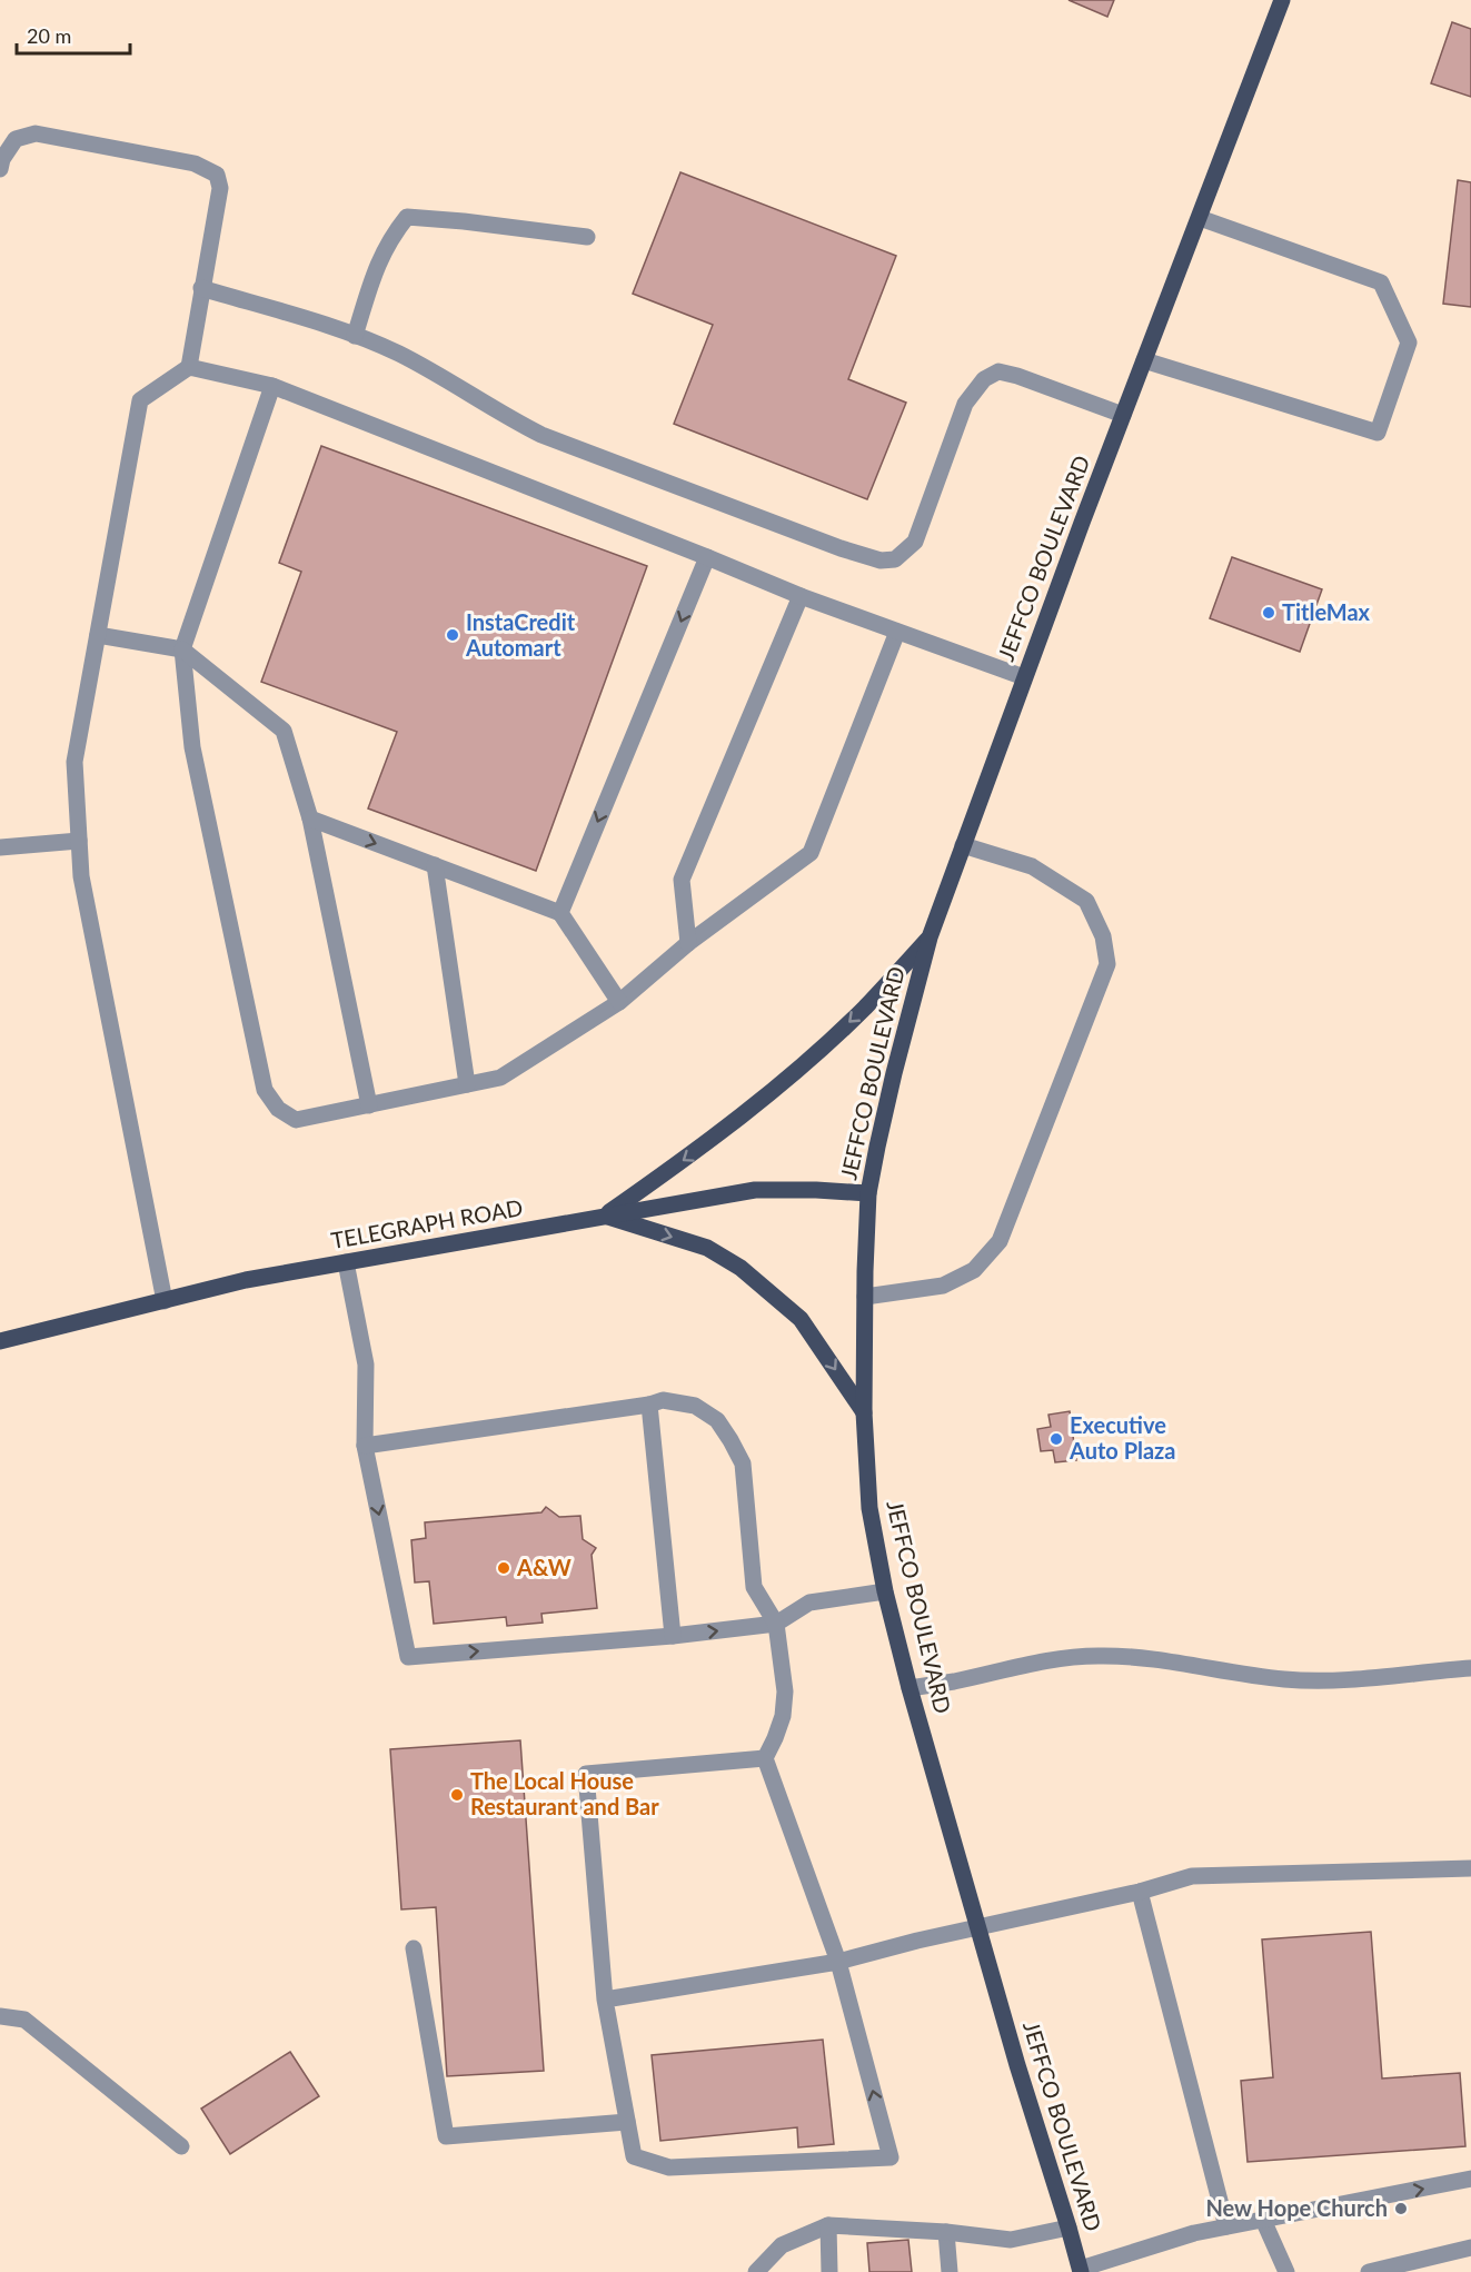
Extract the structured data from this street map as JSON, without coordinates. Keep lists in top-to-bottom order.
{
  "streets": {
    "main road": ["JEFFCO BOULEVARD", "TELEGRAPH ROAD"]
  },
  "crossings": [
    ["JEFFCO BOULEVARD", "TELEGRAPH ROAD"]
  ],
  "places": [
    "TitleMax",
    "InstaCredit Automart",
    "Executive Auto Plaza",
    "A&W",
    "The Local House Restaurant and Bar",
    "New Hope Church"
  ],
  "scale_bar": "20 m"
}
